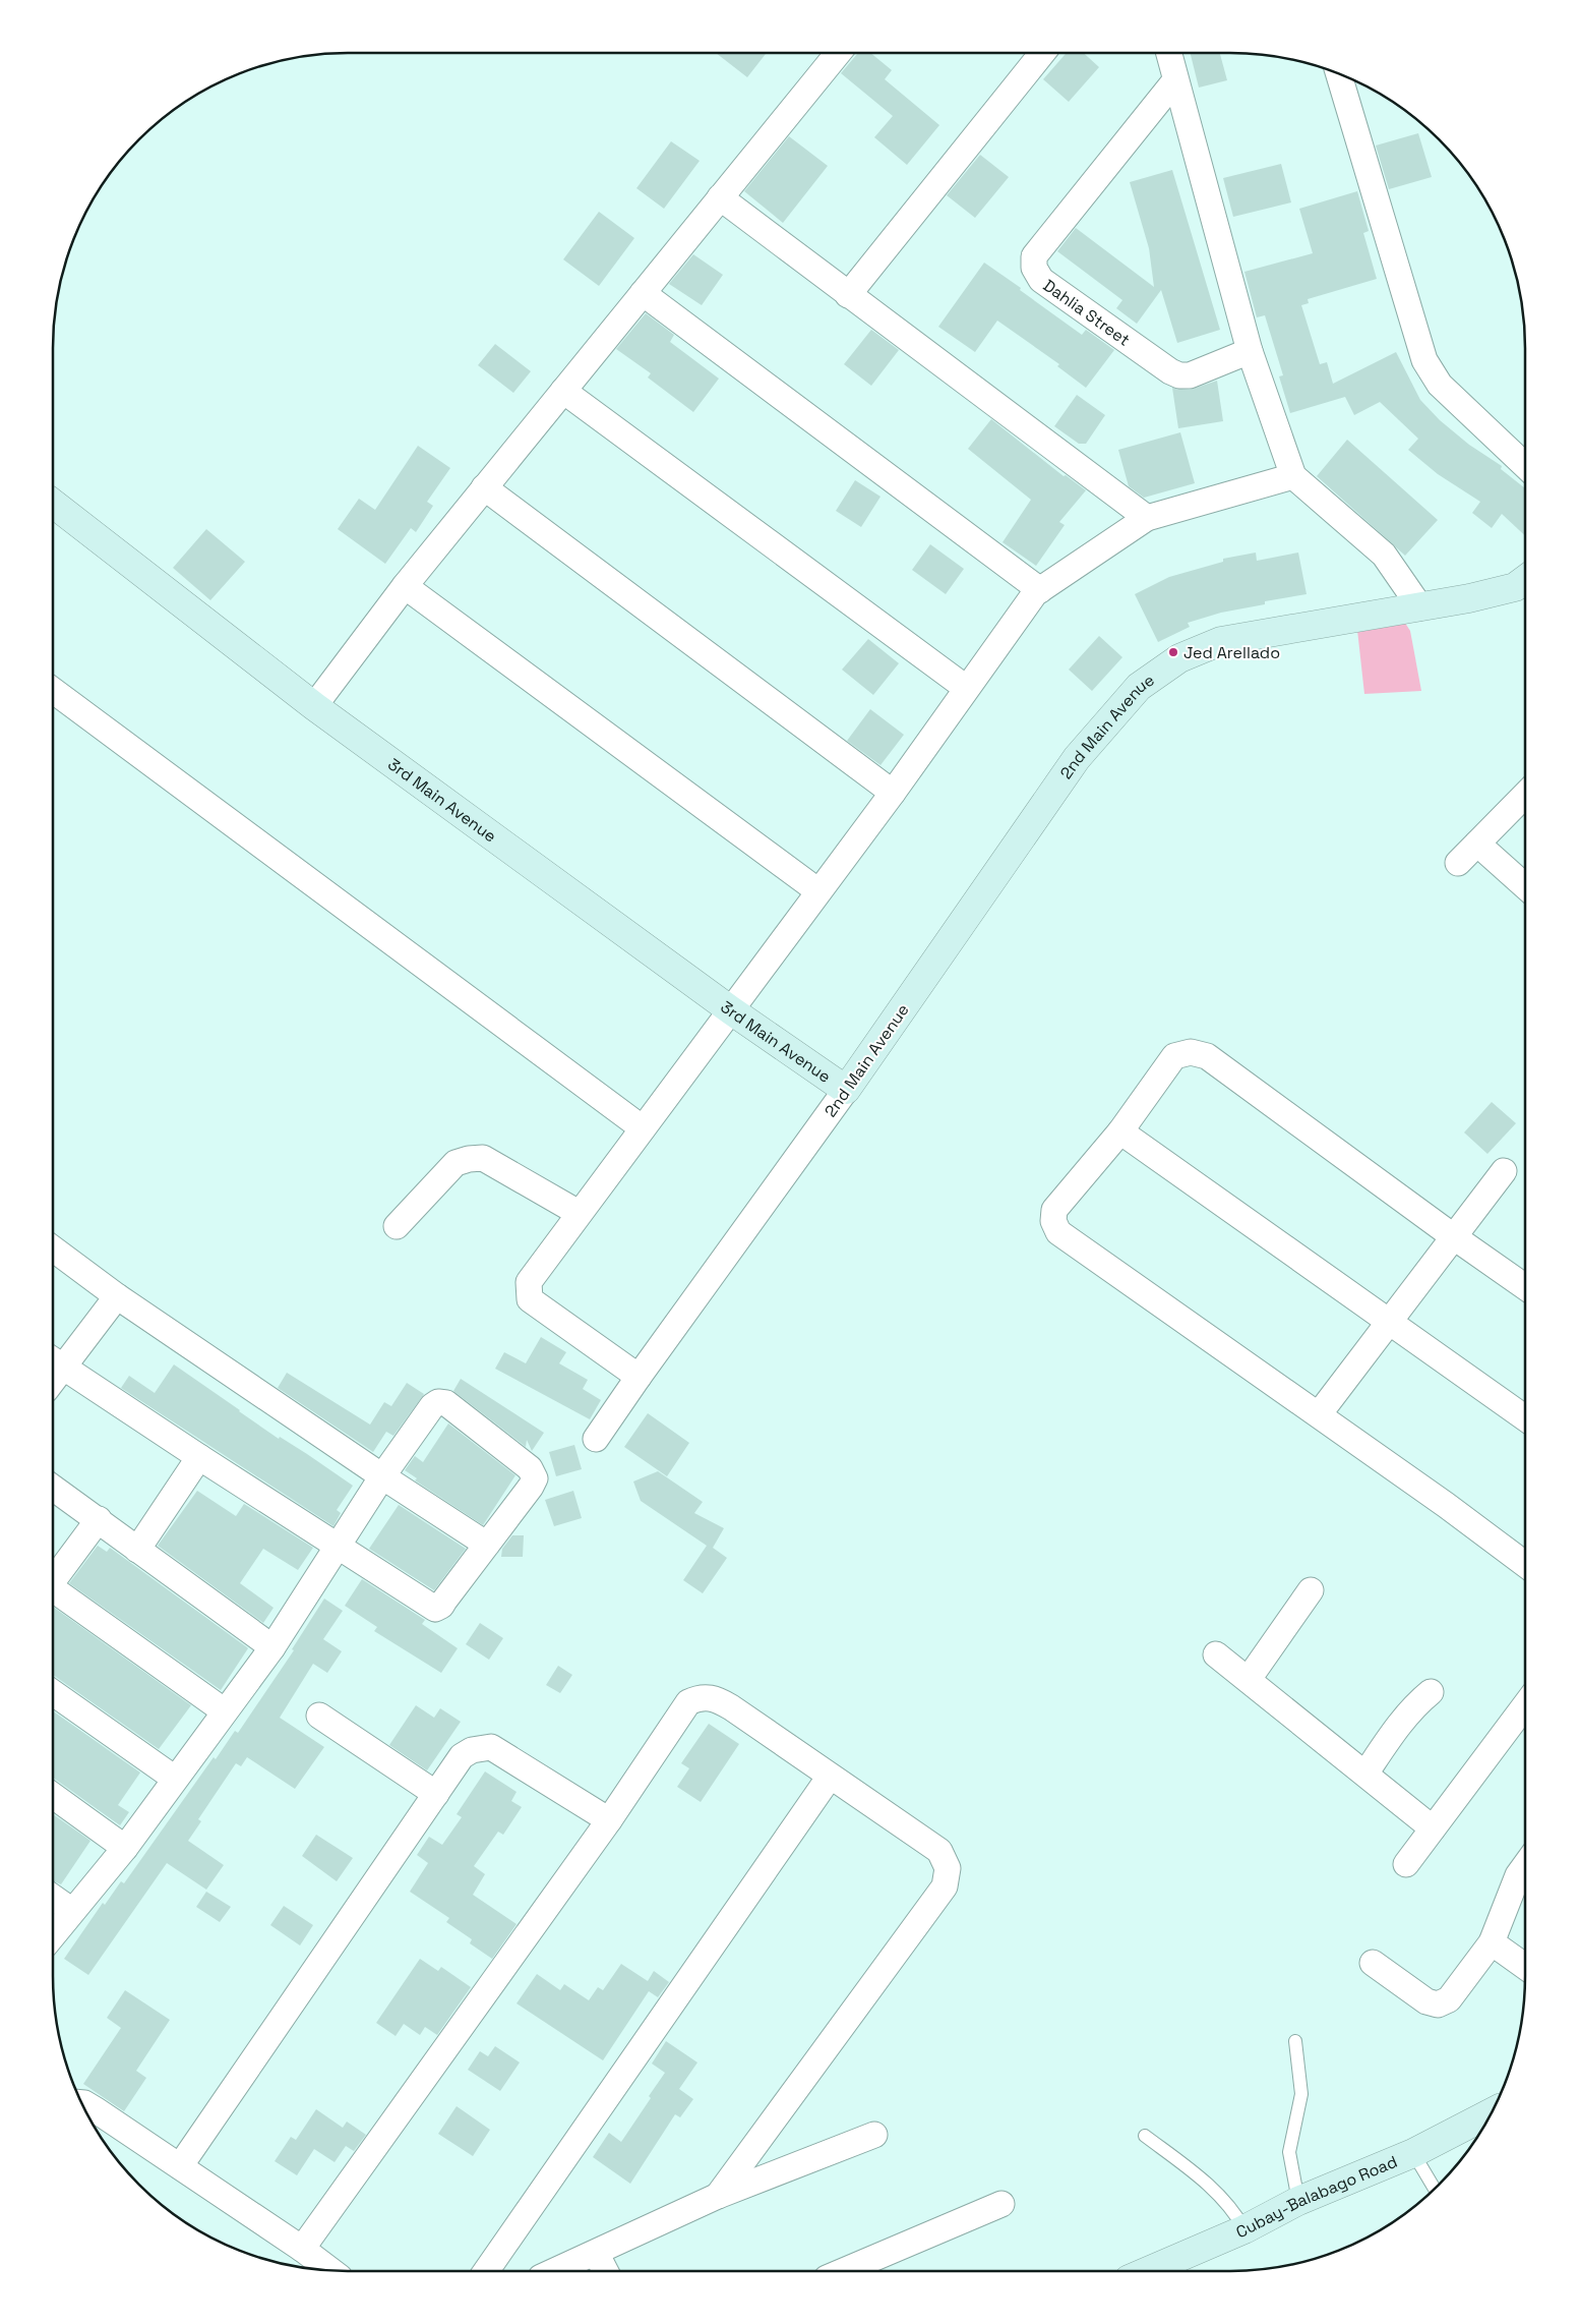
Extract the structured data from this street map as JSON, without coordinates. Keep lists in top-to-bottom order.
{
  "streets": {
    "street": [
      "Dahlia Street",
      "2nd Main Avenue",
      "3rd Main Avenue",
      "Cubay-Balabago Road"
    ]
  },
  "crossings": [
    ["2nd Main Avenue", "3rd Main Avenue"]
  ],
  "places": ["Jed Arellado"]
}
